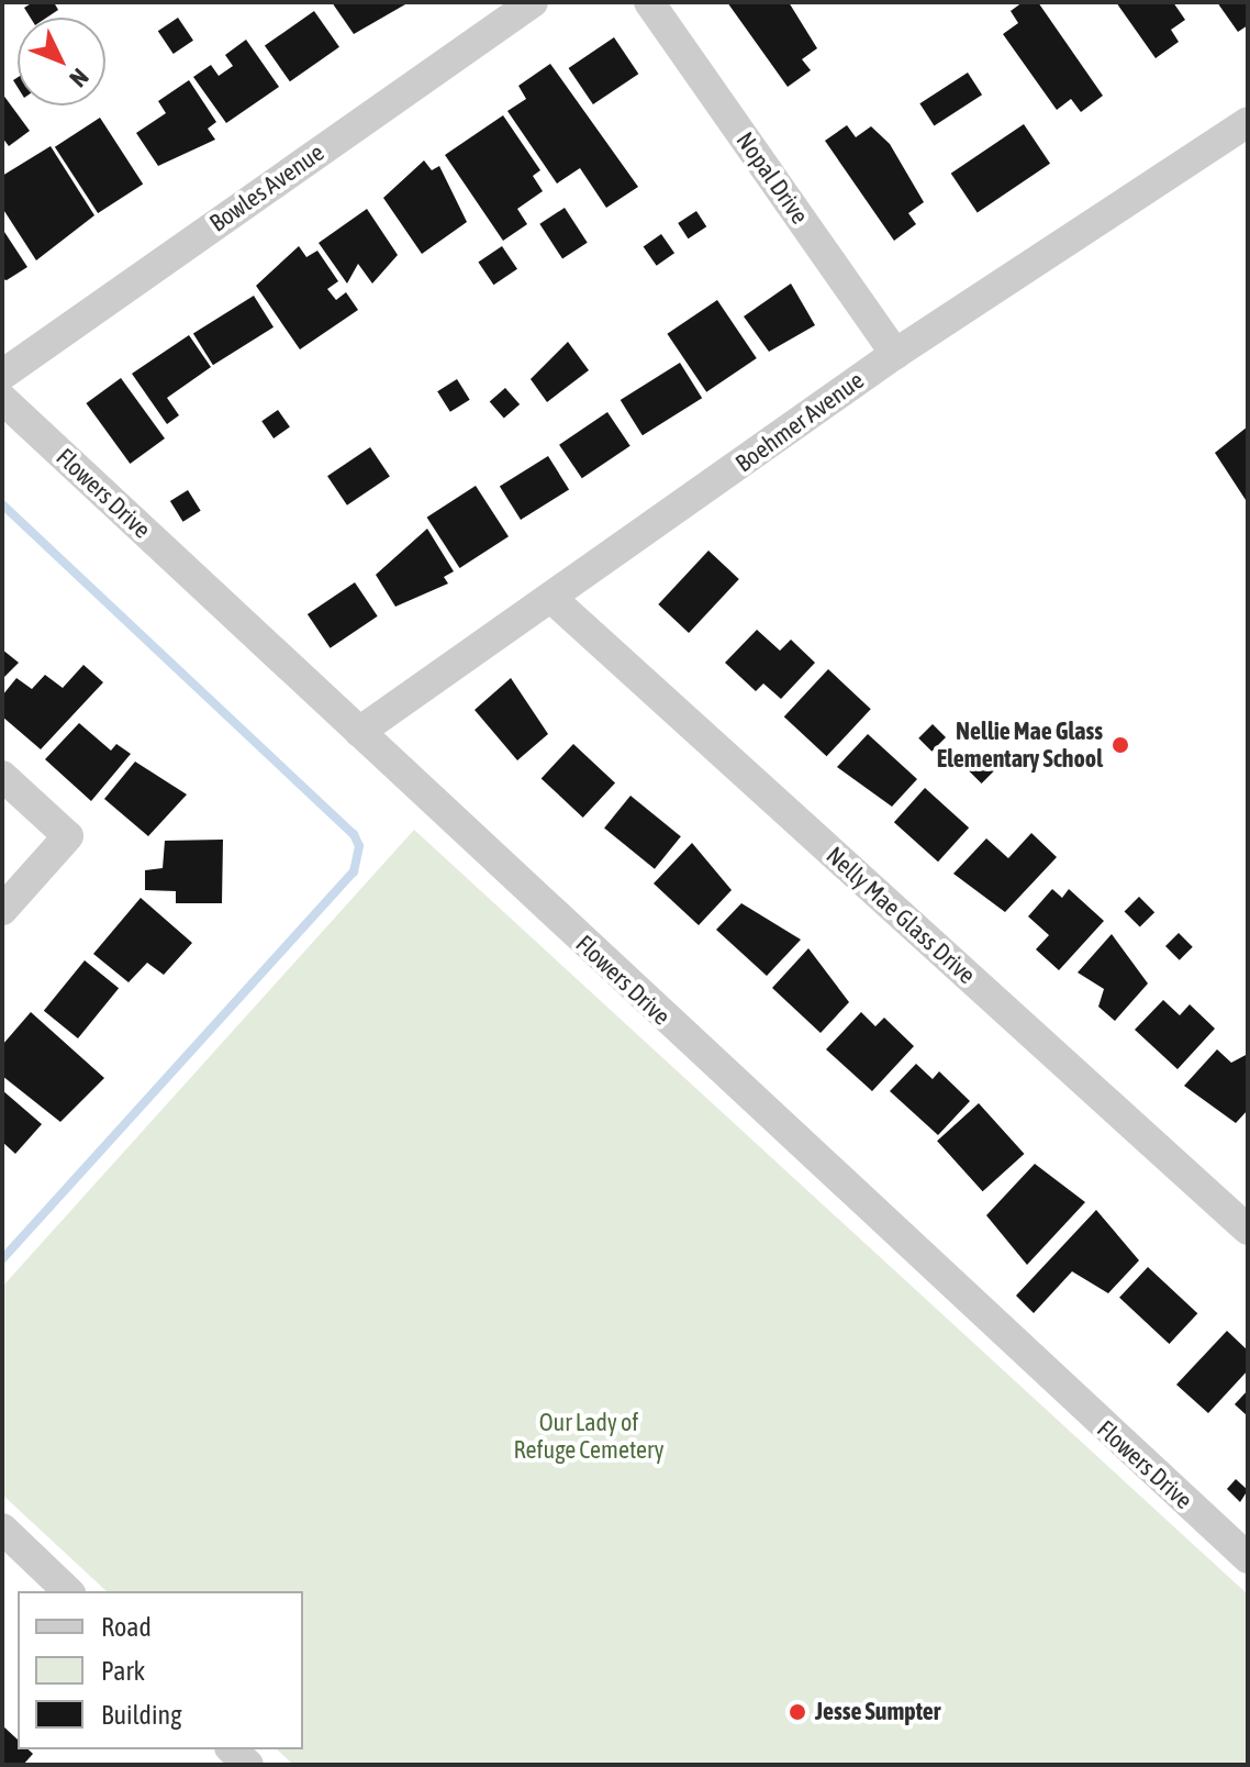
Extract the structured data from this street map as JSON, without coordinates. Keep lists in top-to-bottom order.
{
  "streets": {
    "street": [
      "Nopal Drive",
      "Bowles Avenue",
      "Boehmer Avenue",
      "Flowers Drive",
      "Nelly Mae Glass Drive"
    ]
  },
  "crossings": [
    ["Nopal Drive", "Boehmer Avenue"],
    ["Boehmer Avenue", "Flowers Drive"],
    ["Boehmer Avenue", "Nelly Mae Glass Drive"]
  ],
  "parks": ["Our Lady of Refuge Cemetery"],
  "places": ["Nellie Mae Glass Elementary School", "Jesse Sumpter"],
  "legend": ["Road", "Park", "Building"],
  "north": "bottom right"
}
